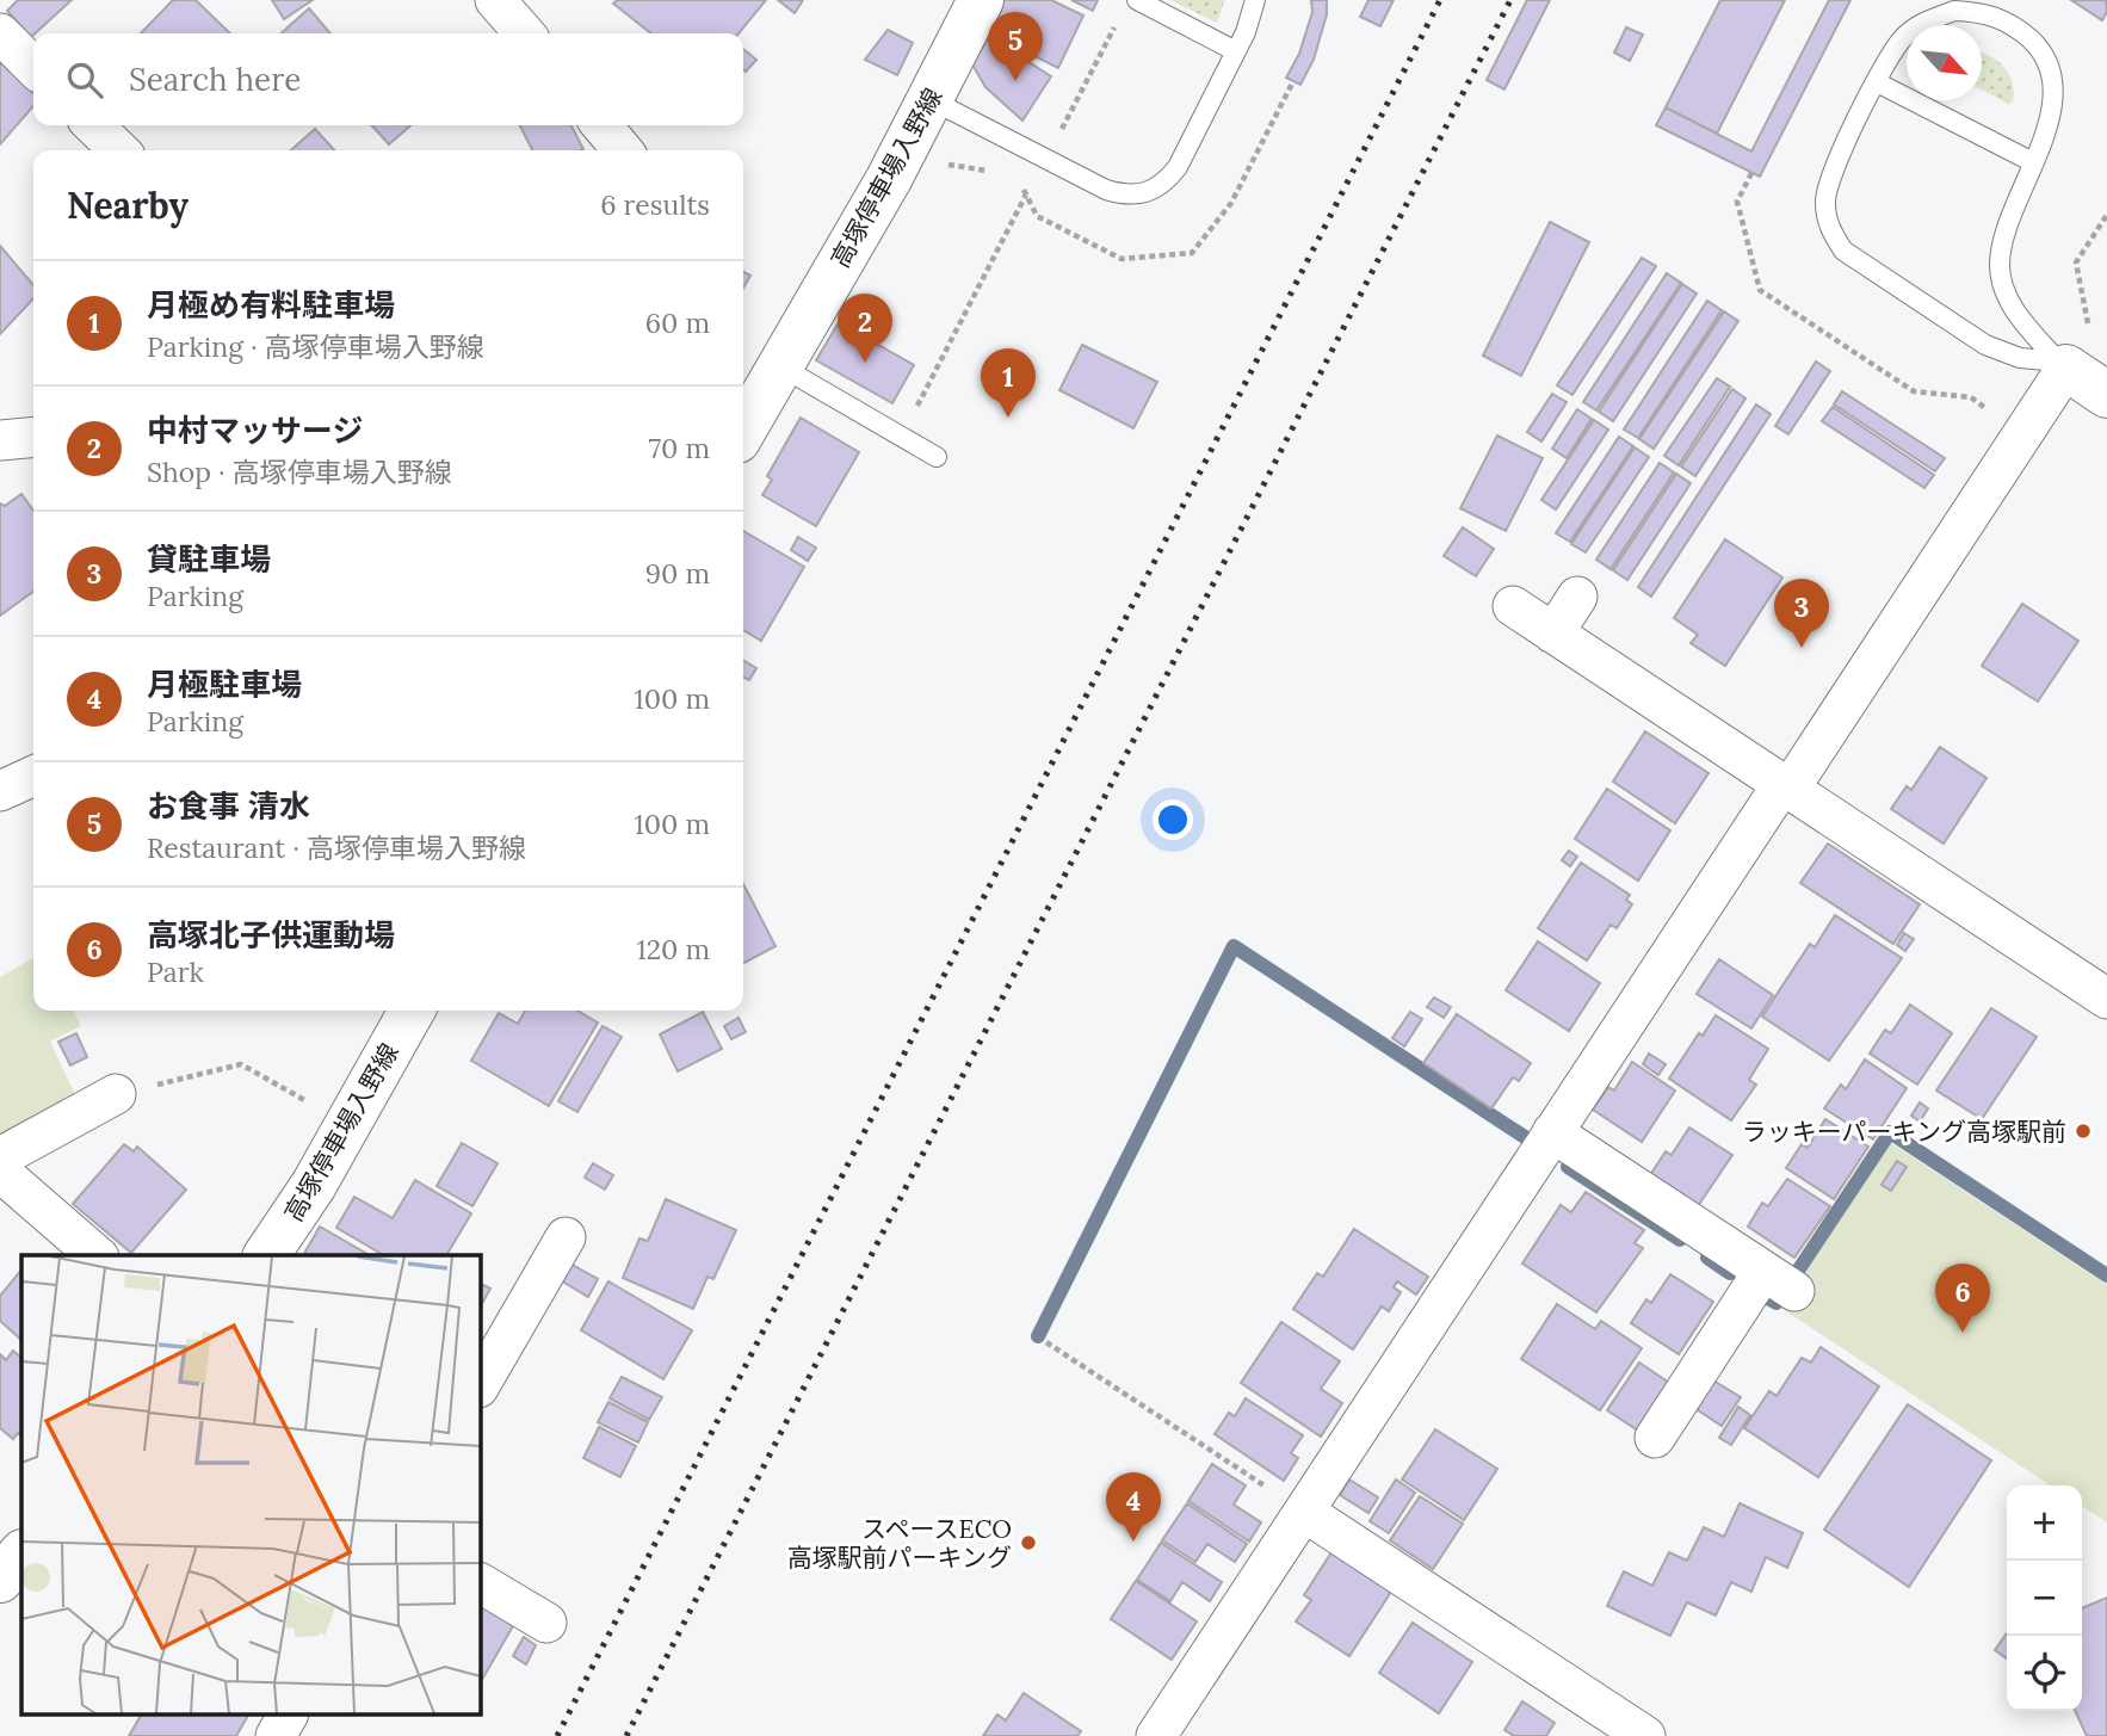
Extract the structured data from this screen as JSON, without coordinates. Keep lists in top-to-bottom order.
{
  "streets": {
    "main road": ["高塚停車場入野線"]
  },
  "places": ["ラッキーパーキング高塚駅前", "スペースECO 高塚駅前パーキング"],
  "north": "bottom right",
  "page": {
    "pins": [
      "5",
      "2",
      "1",
      "3",
      "6",
      "4"
    ],
    "search": "Search here",
    "heading": ["Nearby", "6 results"],
    "list": [
      {
        "mark": "1",
        "name": "月極め有料駐車場",
        "note": "Parking · 高塚停車場入野線",
        "value": "60 m"
      },
      {
        "mark": "2",
        "name": "中村マッサージ",
        "note": "Shop · 高塚停車場入野線",
        "value": "70 m"
      },
      {
        "mark": "3",
        "name": "貸駐車場",
        "note": "Parking",
        "value": "90 m"
      },
      {
        "mark": "4",
        "name": "月極駐車場",
        "note": "Parking",
        "value": "100 m"
      },
      {
        "mark": "5",
        "name": "お食事 清水",
        "note": "Restaurant · 高塚停車場入野線",
        "value": "100 m"
      },
      {
        "mark": "6",
        "name": "高塚北子供運動場",
        "note": "Park",
        "value": "120 m"
      }
    ],
    "map_buttons": ["+", "−"]
  }
}
